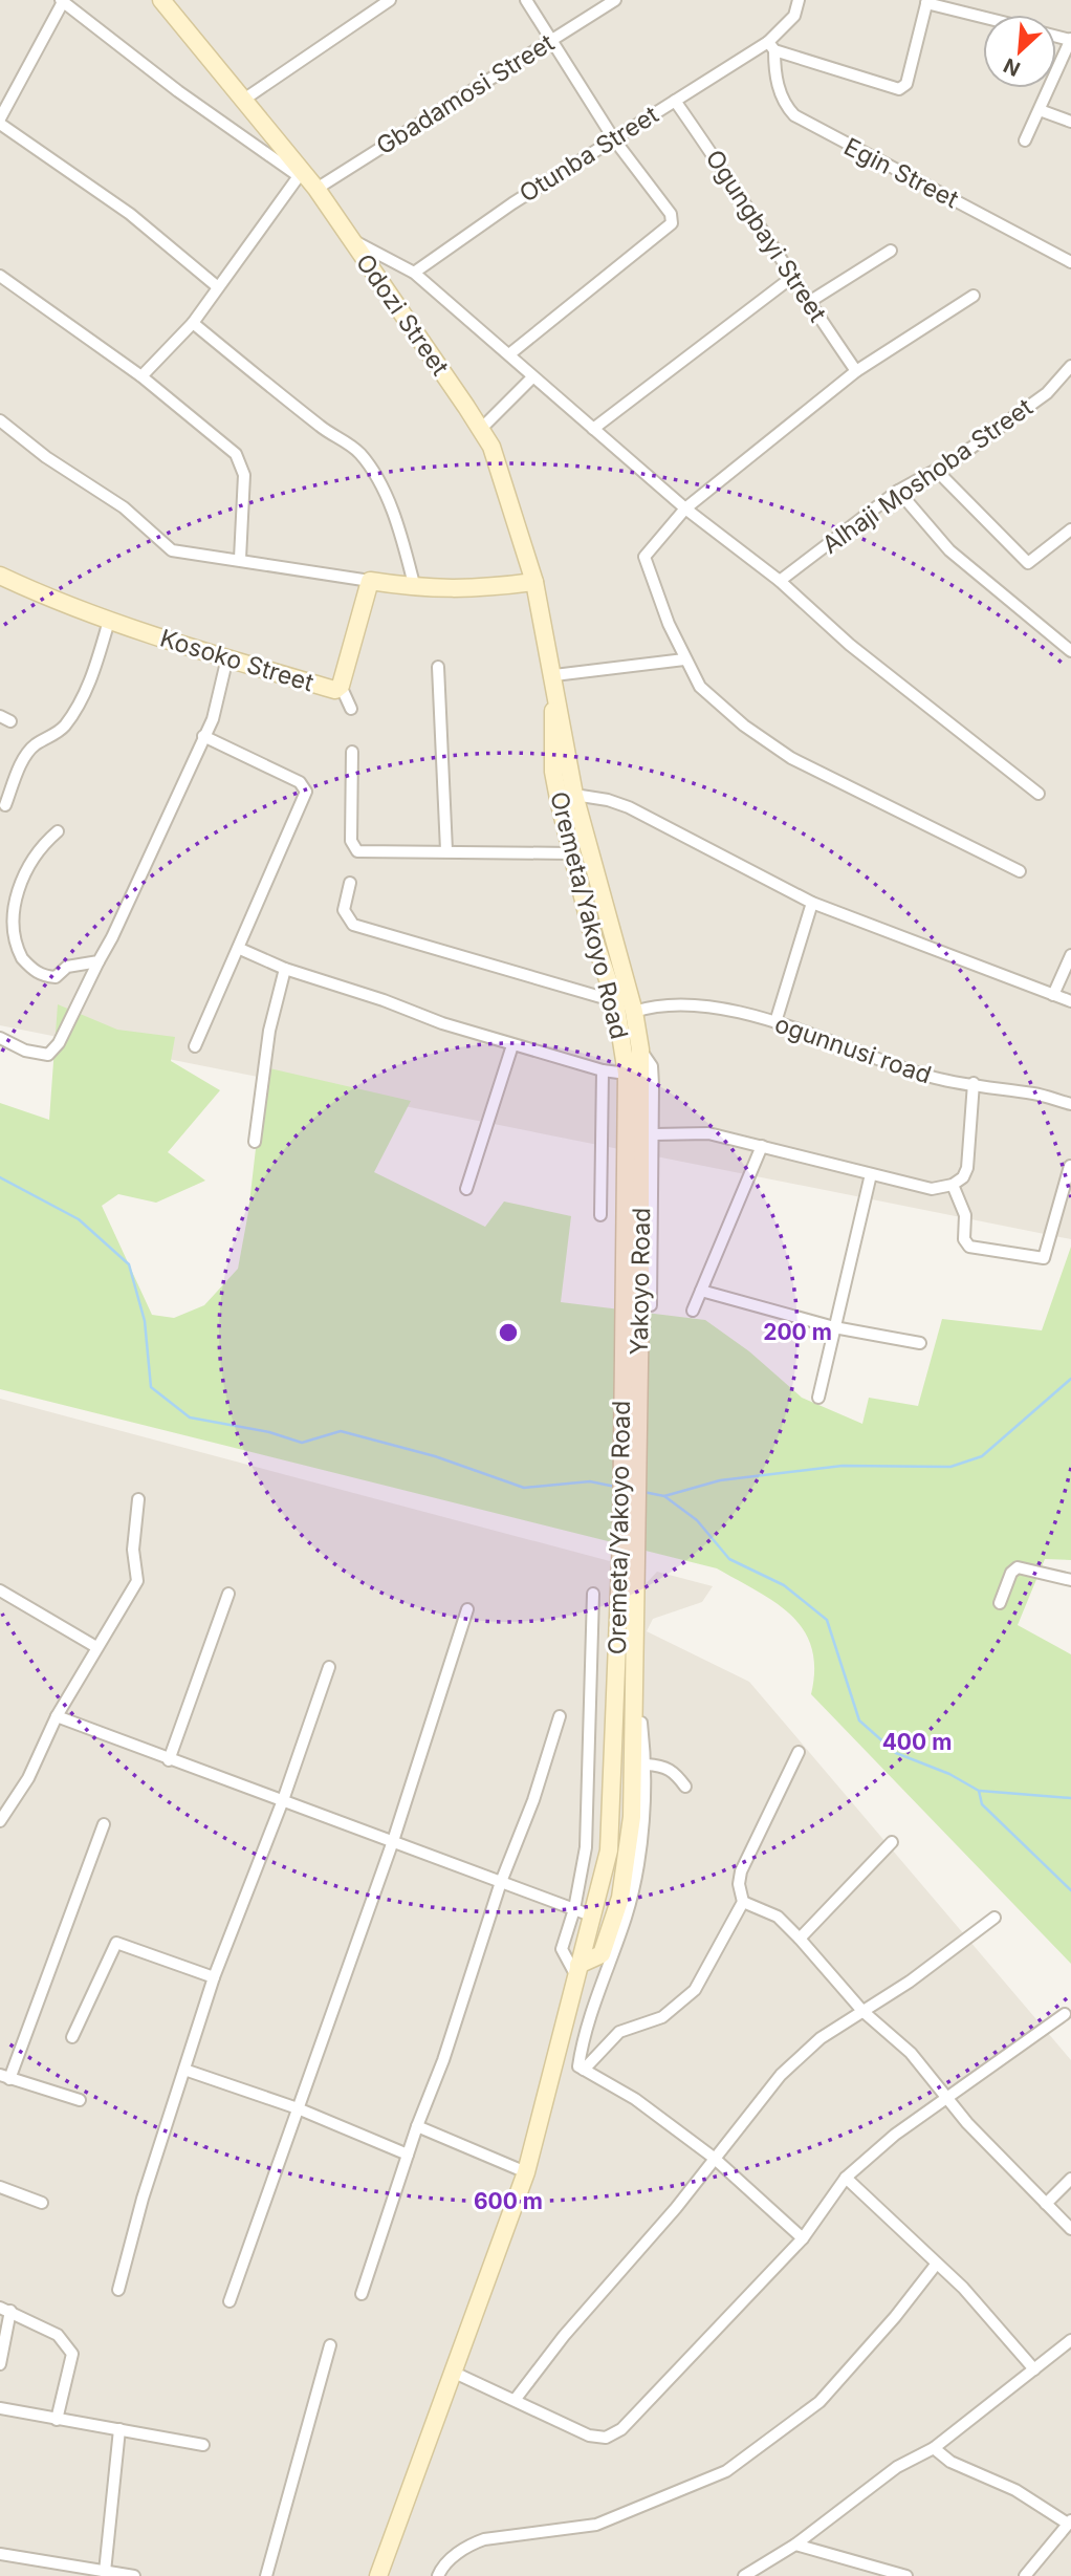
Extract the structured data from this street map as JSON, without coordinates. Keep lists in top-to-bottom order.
{
  "streets": {
    "main road": [
      "Odozi Street",
      "Kosoko Street",
      "Oremeta/Yakoyo Road",
      "Yakoyo Road"
    ],
    "street": [
      "Gbadamosi Street",
      "Otunba Street",
      "Egin Street",
      "Ogungbayi Street",
      "Alhaji Moshoba Street",
      "ogunnusi road"
    ]
  },
  "crossings": [
    ["Gbadamosi Street", "Odozi Street"],
    ["Otunba Street", "Egin Street"],
    ["Otunba Street", "Ogungbayi Street"],
    ["Odozi Street", "Oremeta/Yakoyo Road"],
    ["Odozi Street", "Yakoyo Road"],
    ["Oremeta/Yakoyo Road", "Yakoyo Road"],
    ["ogunnusi road", "Yakoyo Road"]
  ],
  "north": "bottom left",
  "rings": ["200 m", "400 m", "600 m"]
}
